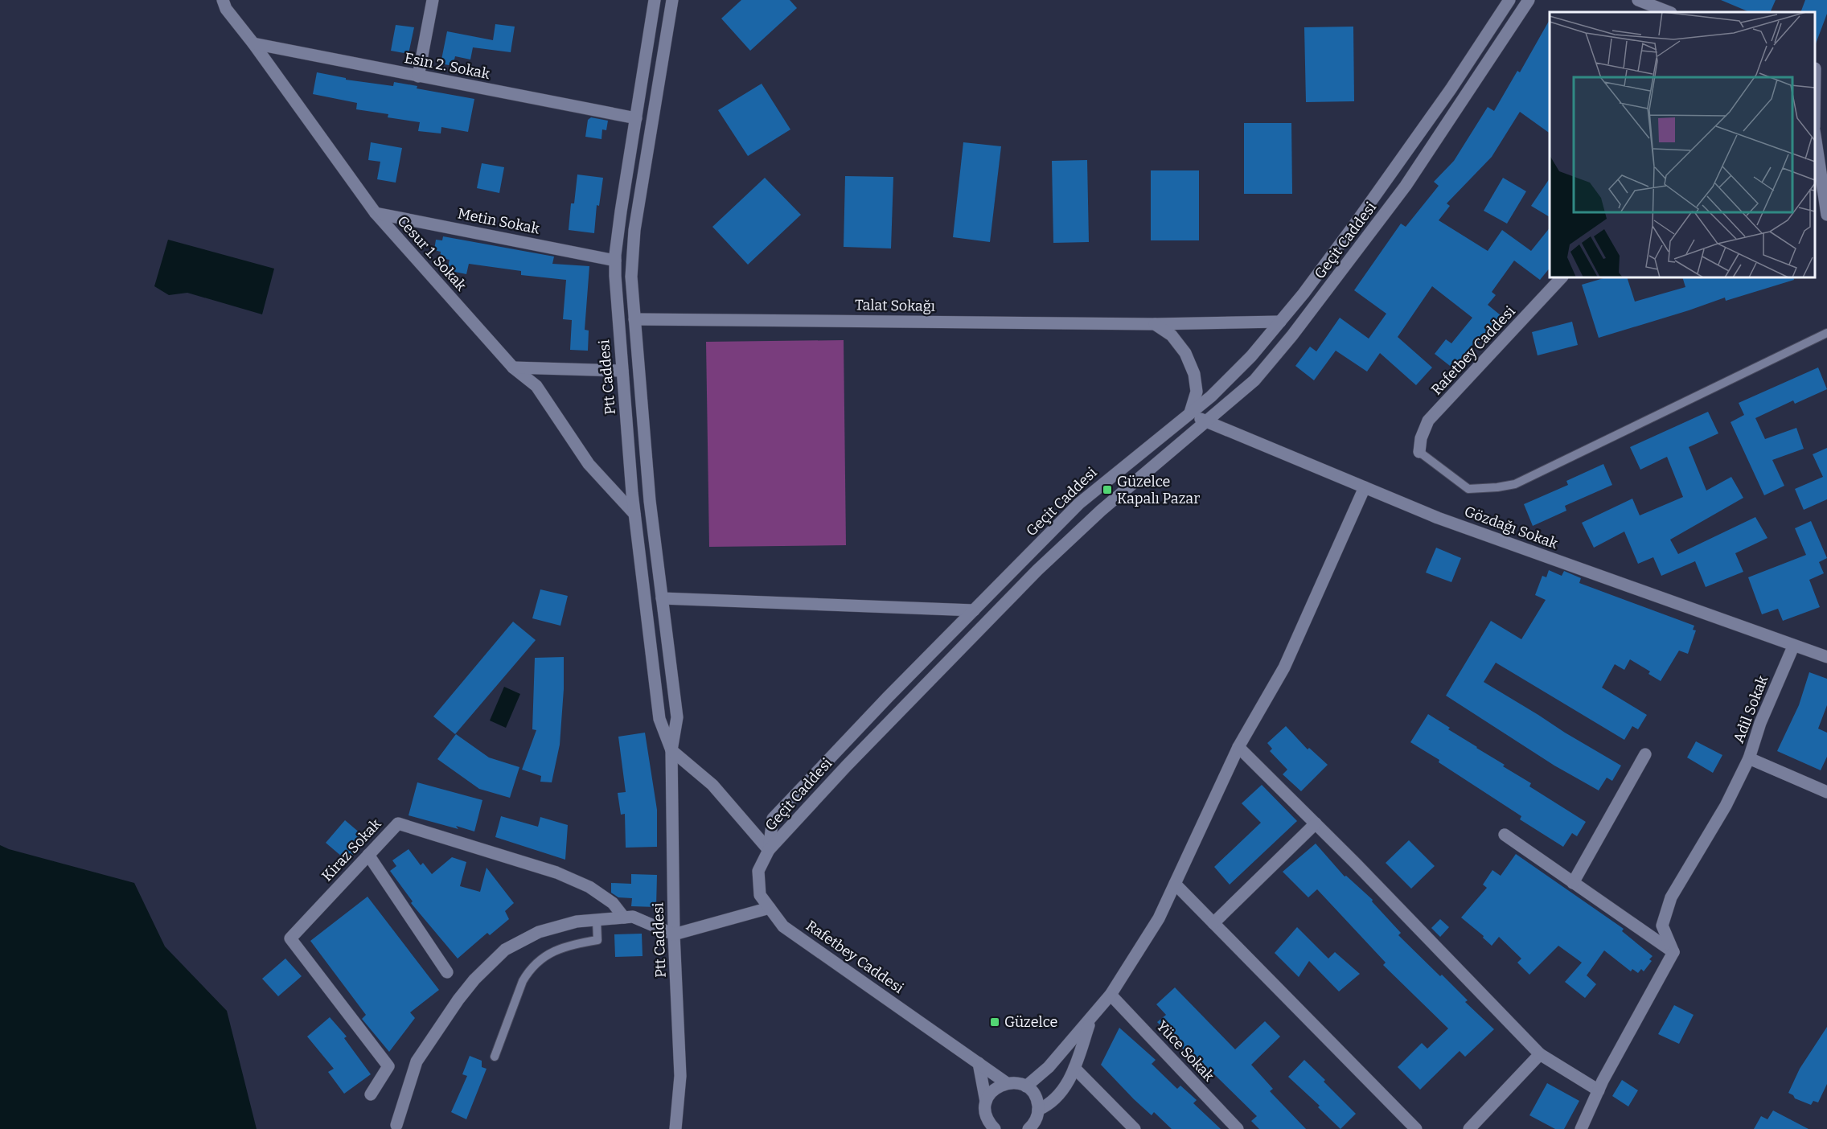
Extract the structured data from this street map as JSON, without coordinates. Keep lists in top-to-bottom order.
{
  "streets": {
    "street": [
      "Esin 2. Sokak",
      "Metin Sokak",
      "Geçit Caddesi",
      "Cesur 1. Sokak",
      "Talat Sokağı",
      "Rafetbey Caddesi",
      "Ptt Caddesi",
      "Gözdağı Sokak",
      "Adil Sokak",
      "Kiraz Sokak",
      "Yüce Sokak"
    ]
  },
  "crossings": [
    ["Esin 2. Sokak", "Cesur 1. Sokak"],
    ["Esin 2. Sokak", "Ptt Caddesi"],
    ["Metin Sokak", "Cesur 1. Sokak"],
    ["Metin Sokak", "Ptt Caddesi"],
    ["Geçit Caddesi", "Talat Sokağı"],
    ["Geçit Caddesi", "Rafetbey Caddesi"],
    ["Geçit Caddesi", "Gözdağı Sokak"],
    ["Cesur 1. Sokak", "Ptt Caddesi"],
    ["Talat Sokağı", "Ptt Caddesi"],
    ["Gözdağı Sokak", "Adil Sokak"]
  ],
  "places": {
    "transit": ["Güzelce Kapalı Pazar", "Güzelce"]
  }
}
